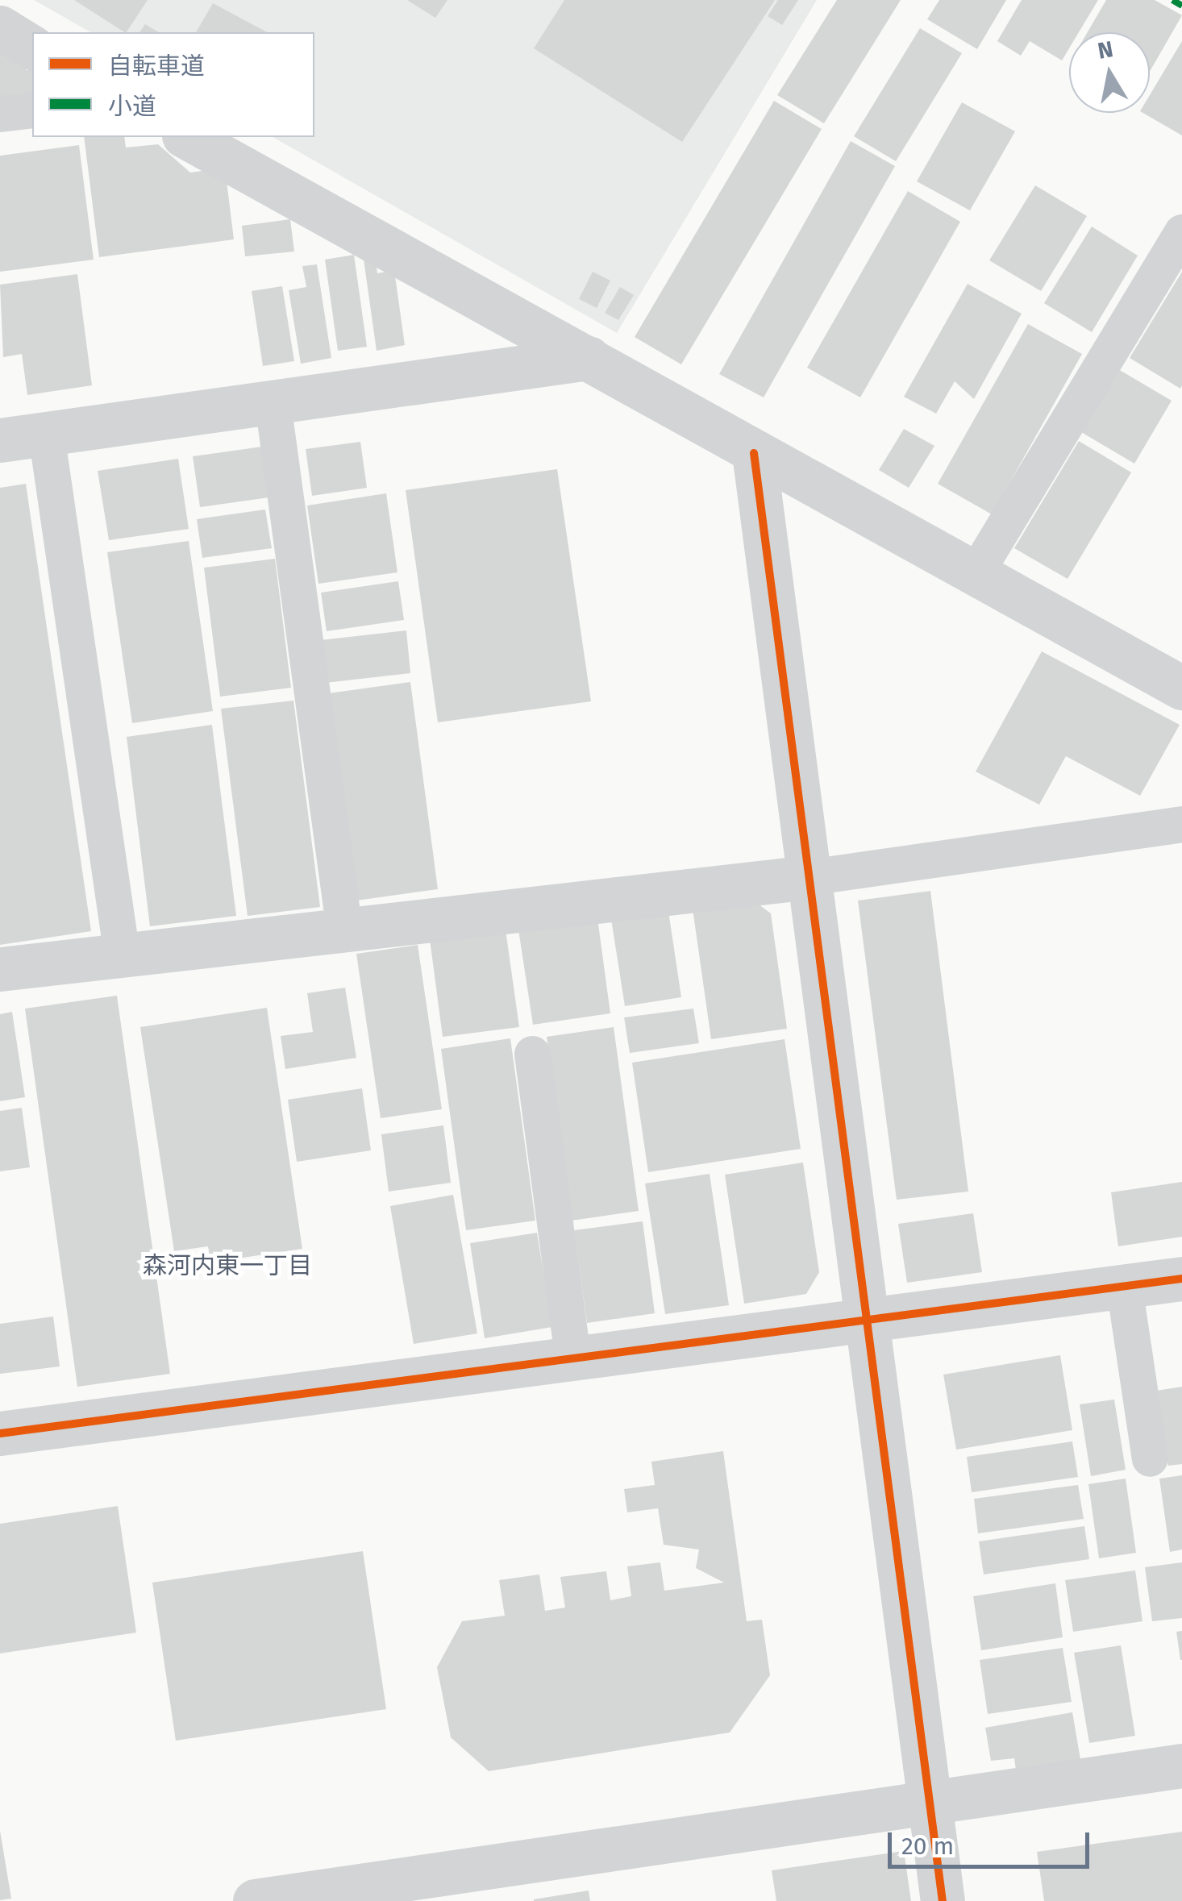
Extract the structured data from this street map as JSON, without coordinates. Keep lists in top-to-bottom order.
{
  "districts": ["森河内東一丁目"],
  "legend": ["自転車道", "小道"],
  "scale_bar": "20 m",
  "north": "top"
}
